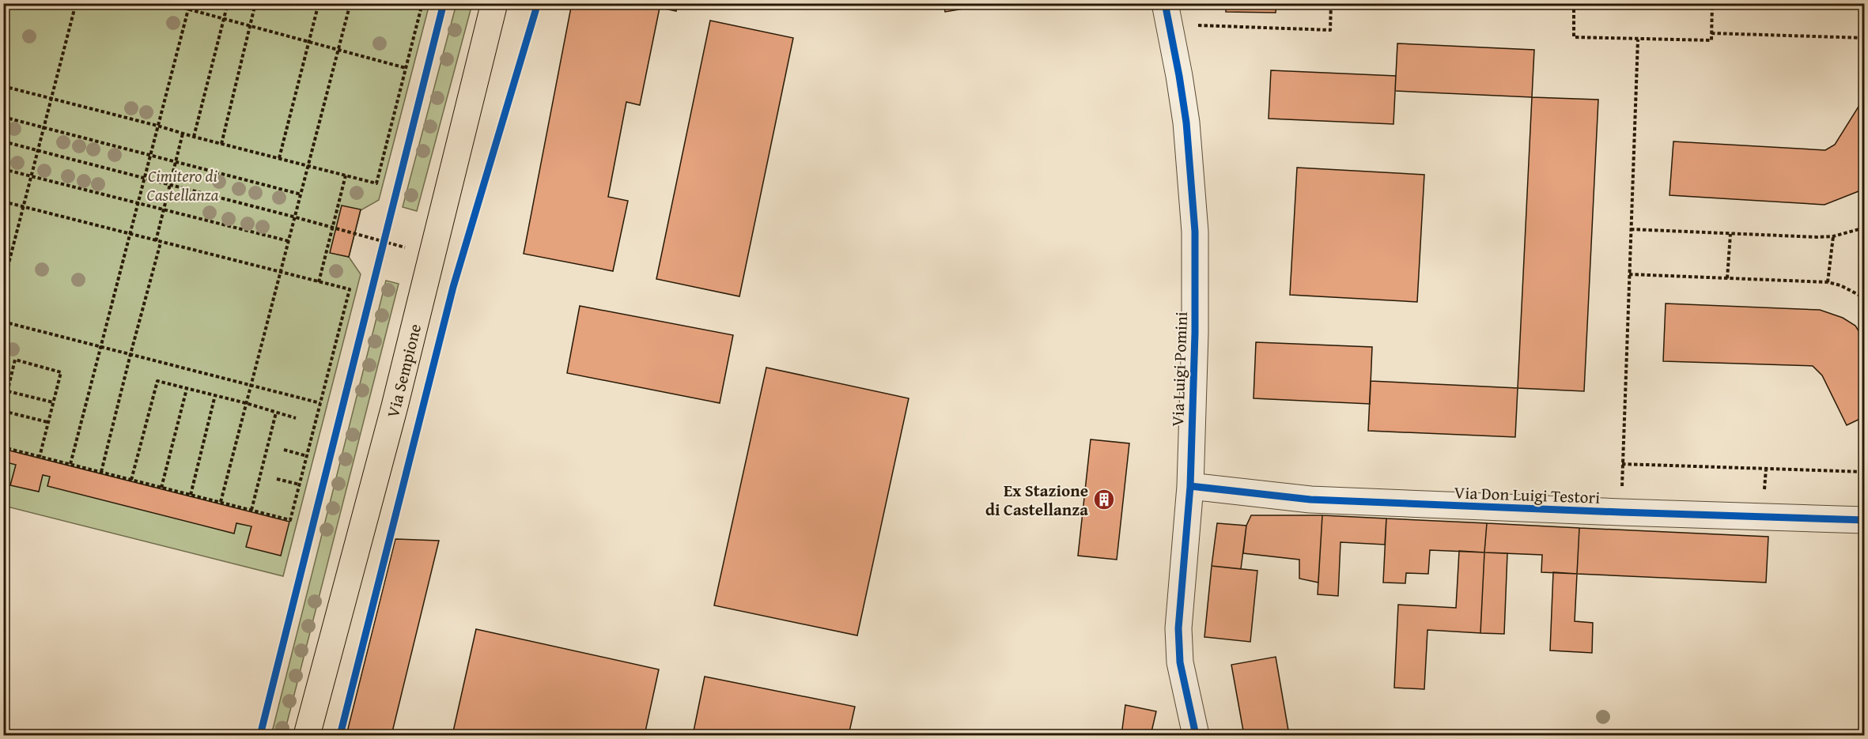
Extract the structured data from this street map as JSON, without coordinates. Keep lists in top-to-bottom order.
{
  "streets": {
    "main road": ["Via Sempione"],
    "street": ["Via Luigi Pomini", "Via Don Luigi Testori"]
  },
  "crossings": [
    ["Via Luigi Pomini", "Via Don Luigi Testori"]
  ],
  "parks": ["Cimitero di Castellanza"],
  "places": {
    "building": ["Ex Stazione di Castellanza"]
  }
}
